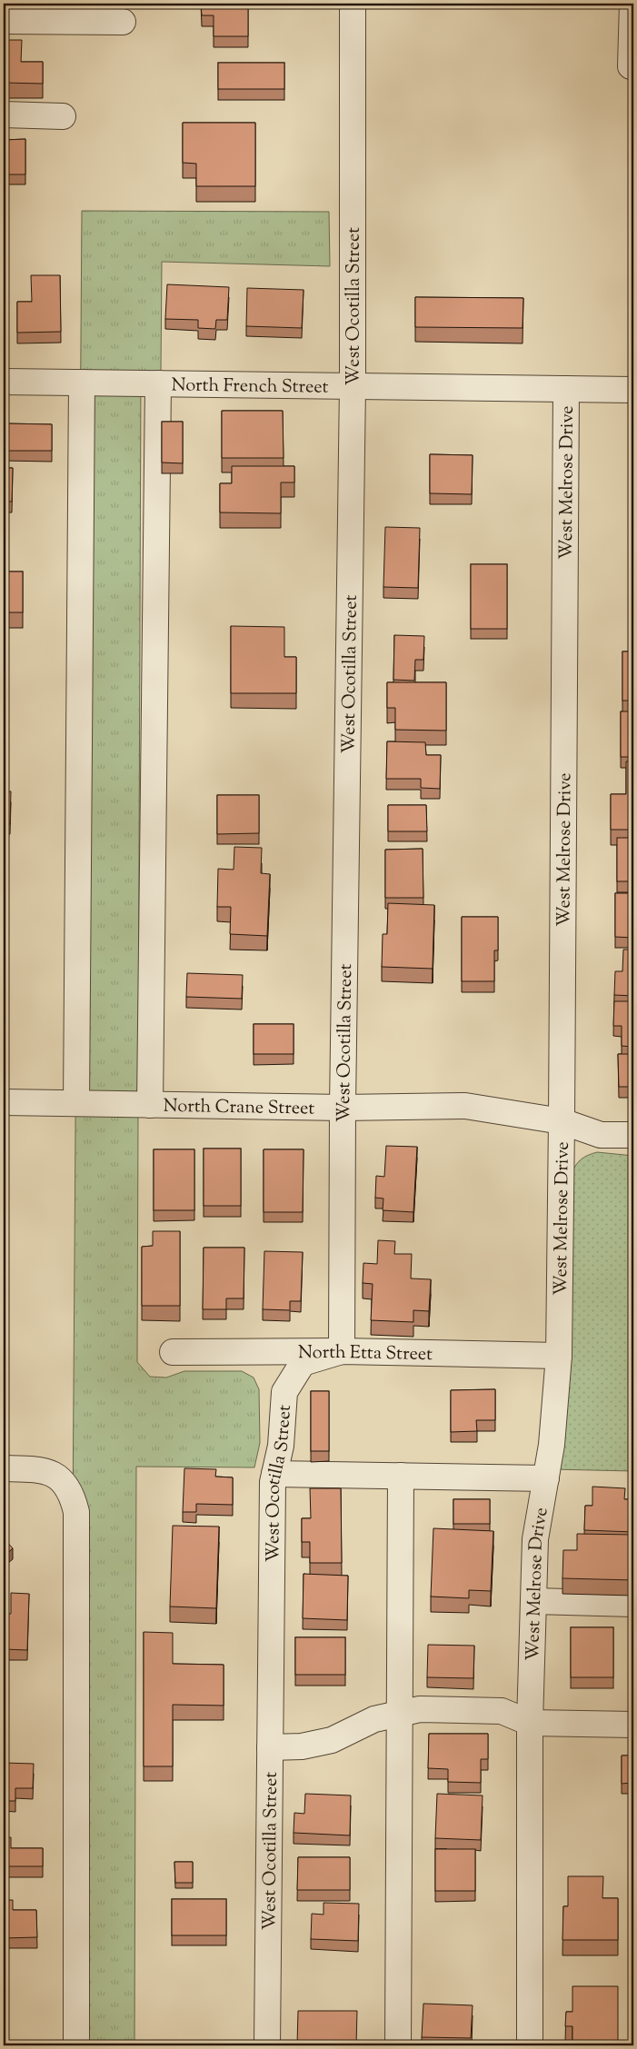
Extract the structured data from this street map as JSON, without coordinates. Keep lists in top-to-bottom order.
{
  "streets": {
    "street": [
      "West Ocotilla Street",
      "North French Street",
      "West Melrose Drive",
      "North Crane Street",
      "North Etta Street"
    ]
  },
  "crossings": [
    ["West Ocotilla Street", "North French Street"],
    ["West Ocotilla Street", "North Crane Street"],
    ["West Ocotilla Street", "North Etta Street"],
    ["North French Street", "West Melrose Drive"],
    ["West Melrose Drive", "North Crane Street"],
    ["West Melrose Drive", "North Etta Street"]
  ]
}
